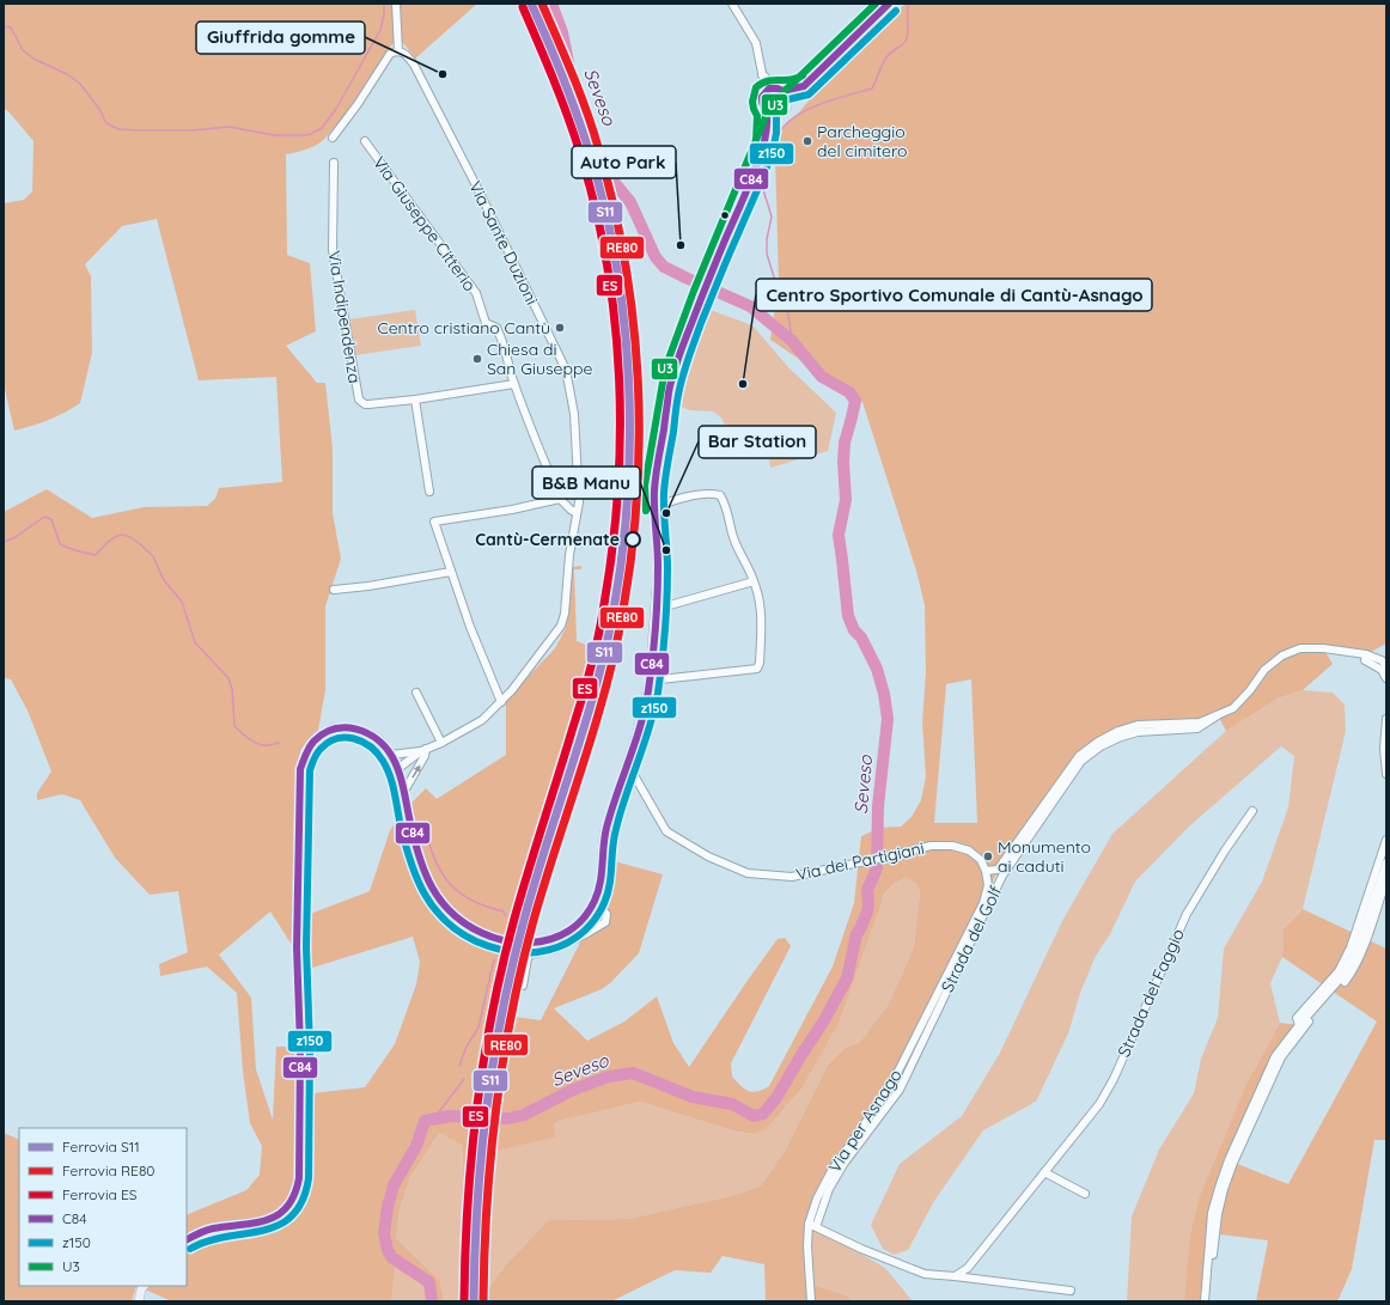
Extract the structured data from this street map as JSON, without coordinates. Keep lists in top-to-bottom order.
{
  "streets": {
    "street": [
      "Via Giuseppe Citterio",
      "Via Sante Duzioni",
      "Via Indipendenza",
      "Via dei Partigiani",
      "Strada del Golf",
      "Strada del Faggio",
      "Via per Asnago"
    ]
  },
  "crossings": [
    ["Via Giuseppe Citterio", "Via Indipendenza"],
    ["Via dei Partigiani", "Strada del Golf"],
    ["Via dei Partigiani", "Via per Asnago"],
    ["Strada del Golf", "Via per Asnago"]
  ],
  "water": ["Seveso"],
  "places": [
    "Giuffrida gomme",
    "Parcheggio del cimitero",
    "Auto Park",
    "Centro cristiano Cantù",
    "Chiesa di San Giuseppe",
    "Centro Sportivo Comunale di Cantù-Asnago",
    "Bar Station",
    "Cantù-Cermenate",
    "B&B Manu",
    "Monumento ai caduti"
  ],
  "lines": [
    "rail line S11",
    "rail line RE80",
    "transit line C84",
    "transit line U3",
    "rail line ES",
    "transit line z150"
  ],
  "legend": [
    "Ferrovia S11",
    "Ferrovia RE80",
    "Ferrovia ES",
    "C84",
    "z150",
    "U3"
  ]
}
